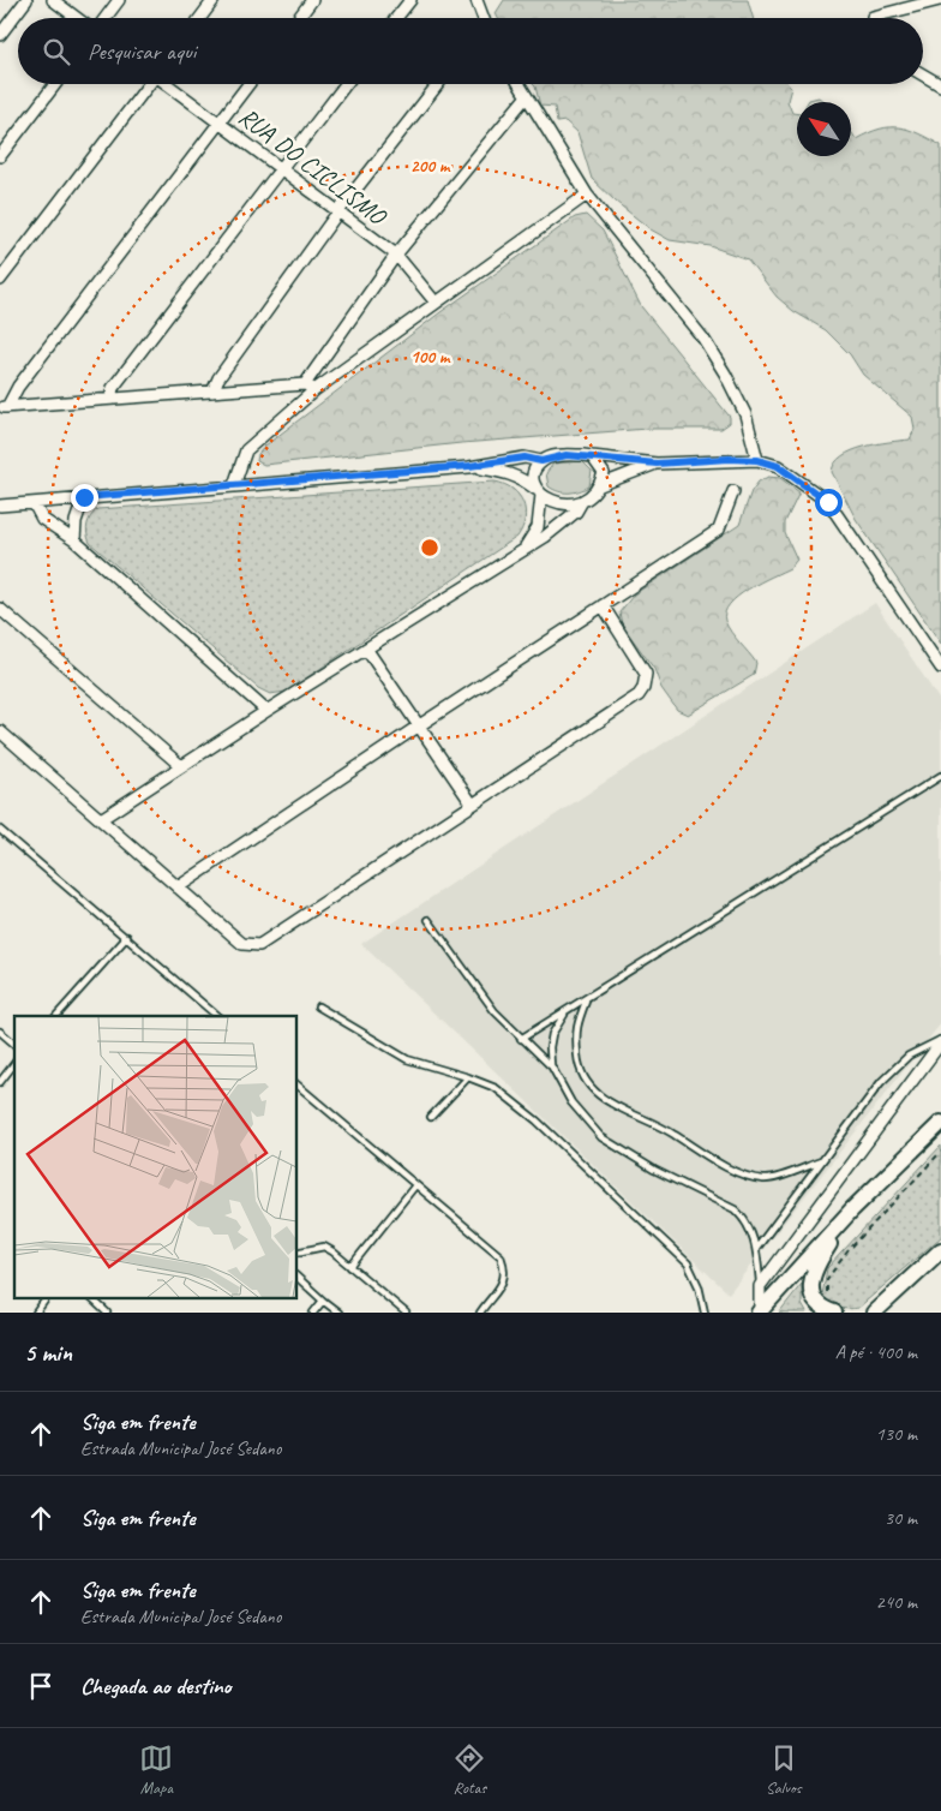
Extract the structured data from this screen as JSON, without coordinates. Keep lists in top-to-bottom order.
{
  "streets": {
    "street": ["RUA DO CICLISMO"]
  },
  "north": "top left",
  "page": {
    "search": "Pesquisar aqui",
    "heading": ["5 min", "A pé · 400 m"],
    "list": [
      ["Siga em frente", "Estrada Municipal José Sedano", "130 m"],
      ["Siga em frente", "30 m"],
      ["Siga em frente", "Estrada Municipal José Sedano", "240 m"],
      "Chegada ao destino"
    ],
    "nav": ["Mapa", "Rotas", "Salvos"]
  },
  "rings": ["200 m", "100 m"]
}
